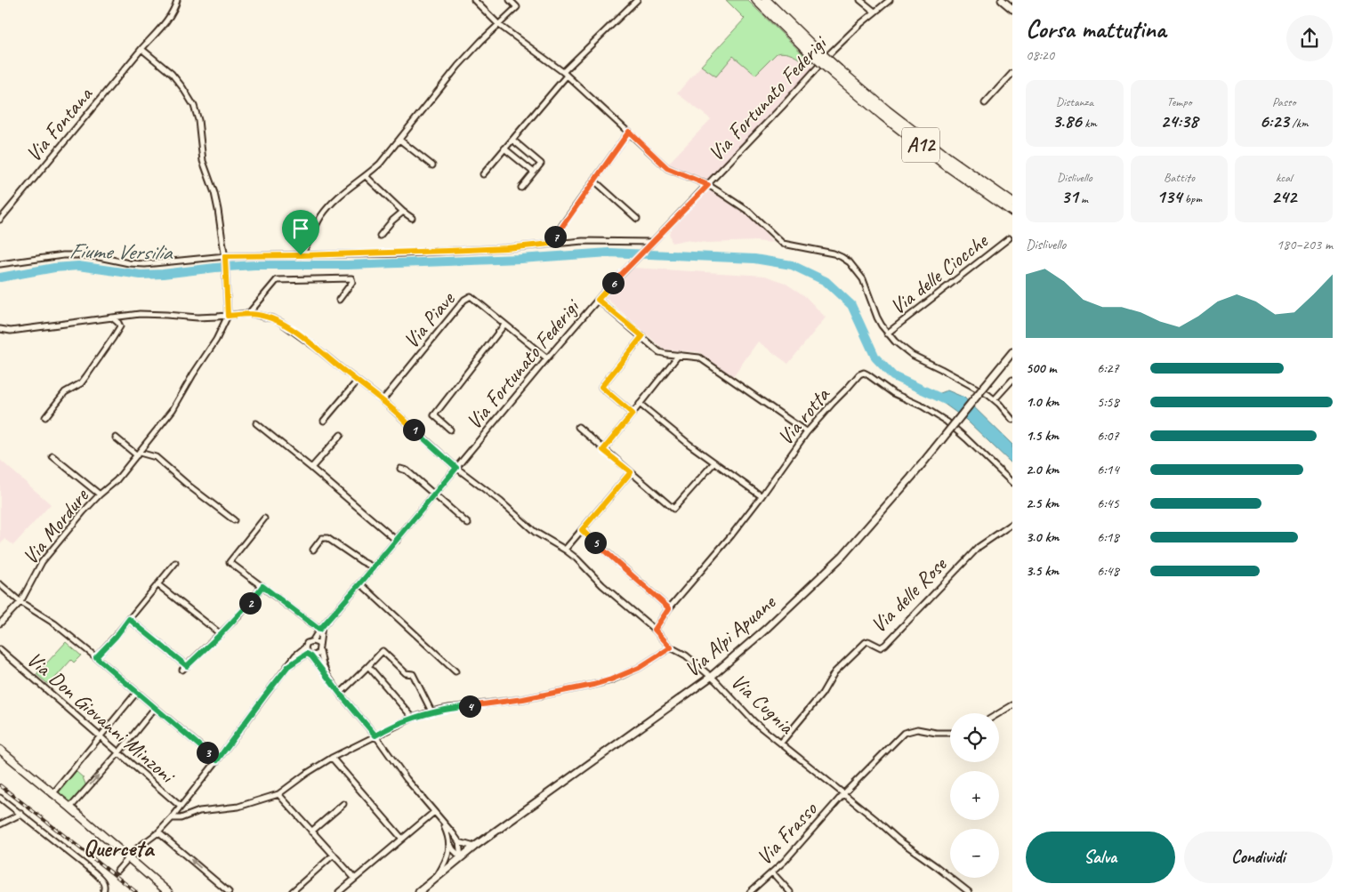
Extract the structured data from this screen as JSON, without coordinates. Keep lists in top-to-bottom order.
{
  "streets": {
    "highway": ["A12"],
    "main road": ["Via Alpi Apuane"],
    "street": [
      "Via Fortunato Federigi",
      "Via Fontana",
      "Via delle Ciocche",
      "Via Piave",
      "Via rotta",
      "Via Mordure",
      "Via delle Rose",
      "Via Cugnia",
      "Via Don Giovanni Minzoni",
      "Via Frasso"
    ]
  },
  "crossings": [
    ["Via Fortunato Federigi", "Via delle Ciocche"],
    ["Via Fortunato Federigi", "Via Piave"],
    ["Via Fortunato Federigi", "Via Cugnia"],
    ["Via Fontana", "Via Mordure"],
    ["Via Piave", "Via Cugnia"],
    ["Via rotta", "Via Cugnia"],
    ["Via delle Rose", "Via Cugnia"],
    ["Via Alpi Apuane", "Via Cugnia"],
    ["Via Cugnia", "Via Frasso"]
  ],
  "districts": ["Querceta"],
  "water": ["Fiume Versilia"],
  "page": {
    "heading": ["Corsa mattutina", "08:20"],
    "stats": [
      ["Distanza", "3.86 km"],
      ["Tempo", "24:38"],
      ["Passo", "6:23 /km"],
      ["Dislivello", "31 m"],
      ["Battito", "134 bpm"],
      ["kcal", "242"]
    ],
    "pins": [
      "7",
      "6",
      "1",
      "5",
      "2",
      "4",
      "3"
    ],
    "chart": ["Dislivello", "180–203 m"],
    "list": [
      {
        "name": "500 m",
        "note": "6:27"
      },
      {
        "name": "1.0 km",
        "note": "5:58"
      },
      {
        "name": "1.5 km",
        "note": "6:07"
      },
      {
        "name": "2.0 km",
        "note": "6:14"
      },
      {
        "name": "2.5 km",
        "note": "6:45"
      },
      {
        "name": "3.0 km",
        "note": "6:18"
      },
      {
        "name": "3.5 km",
        "note": "6:48"
      }
    ],
    "map_buttons": ["+", "−"],
    "buttons": ["Salva", "Condividi"]
  }
}
